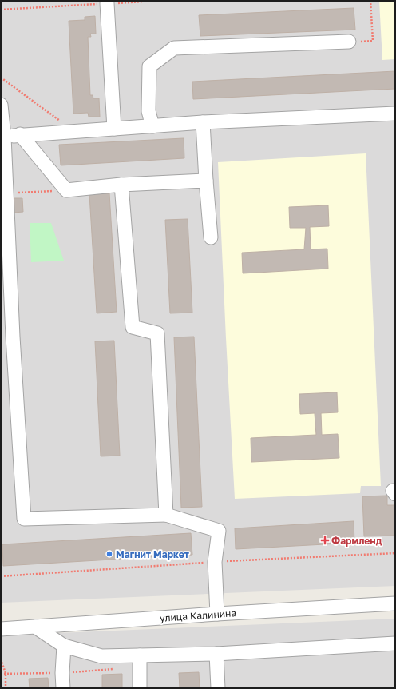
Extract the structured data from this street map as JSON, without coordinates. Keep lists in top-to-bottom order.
{
  "streets": {
    "street": ["улица Калинина"]
  },
  "places": {
    "health": ["Фармленд"],
    "other": ["Магнит Маркет"]
  }
}
